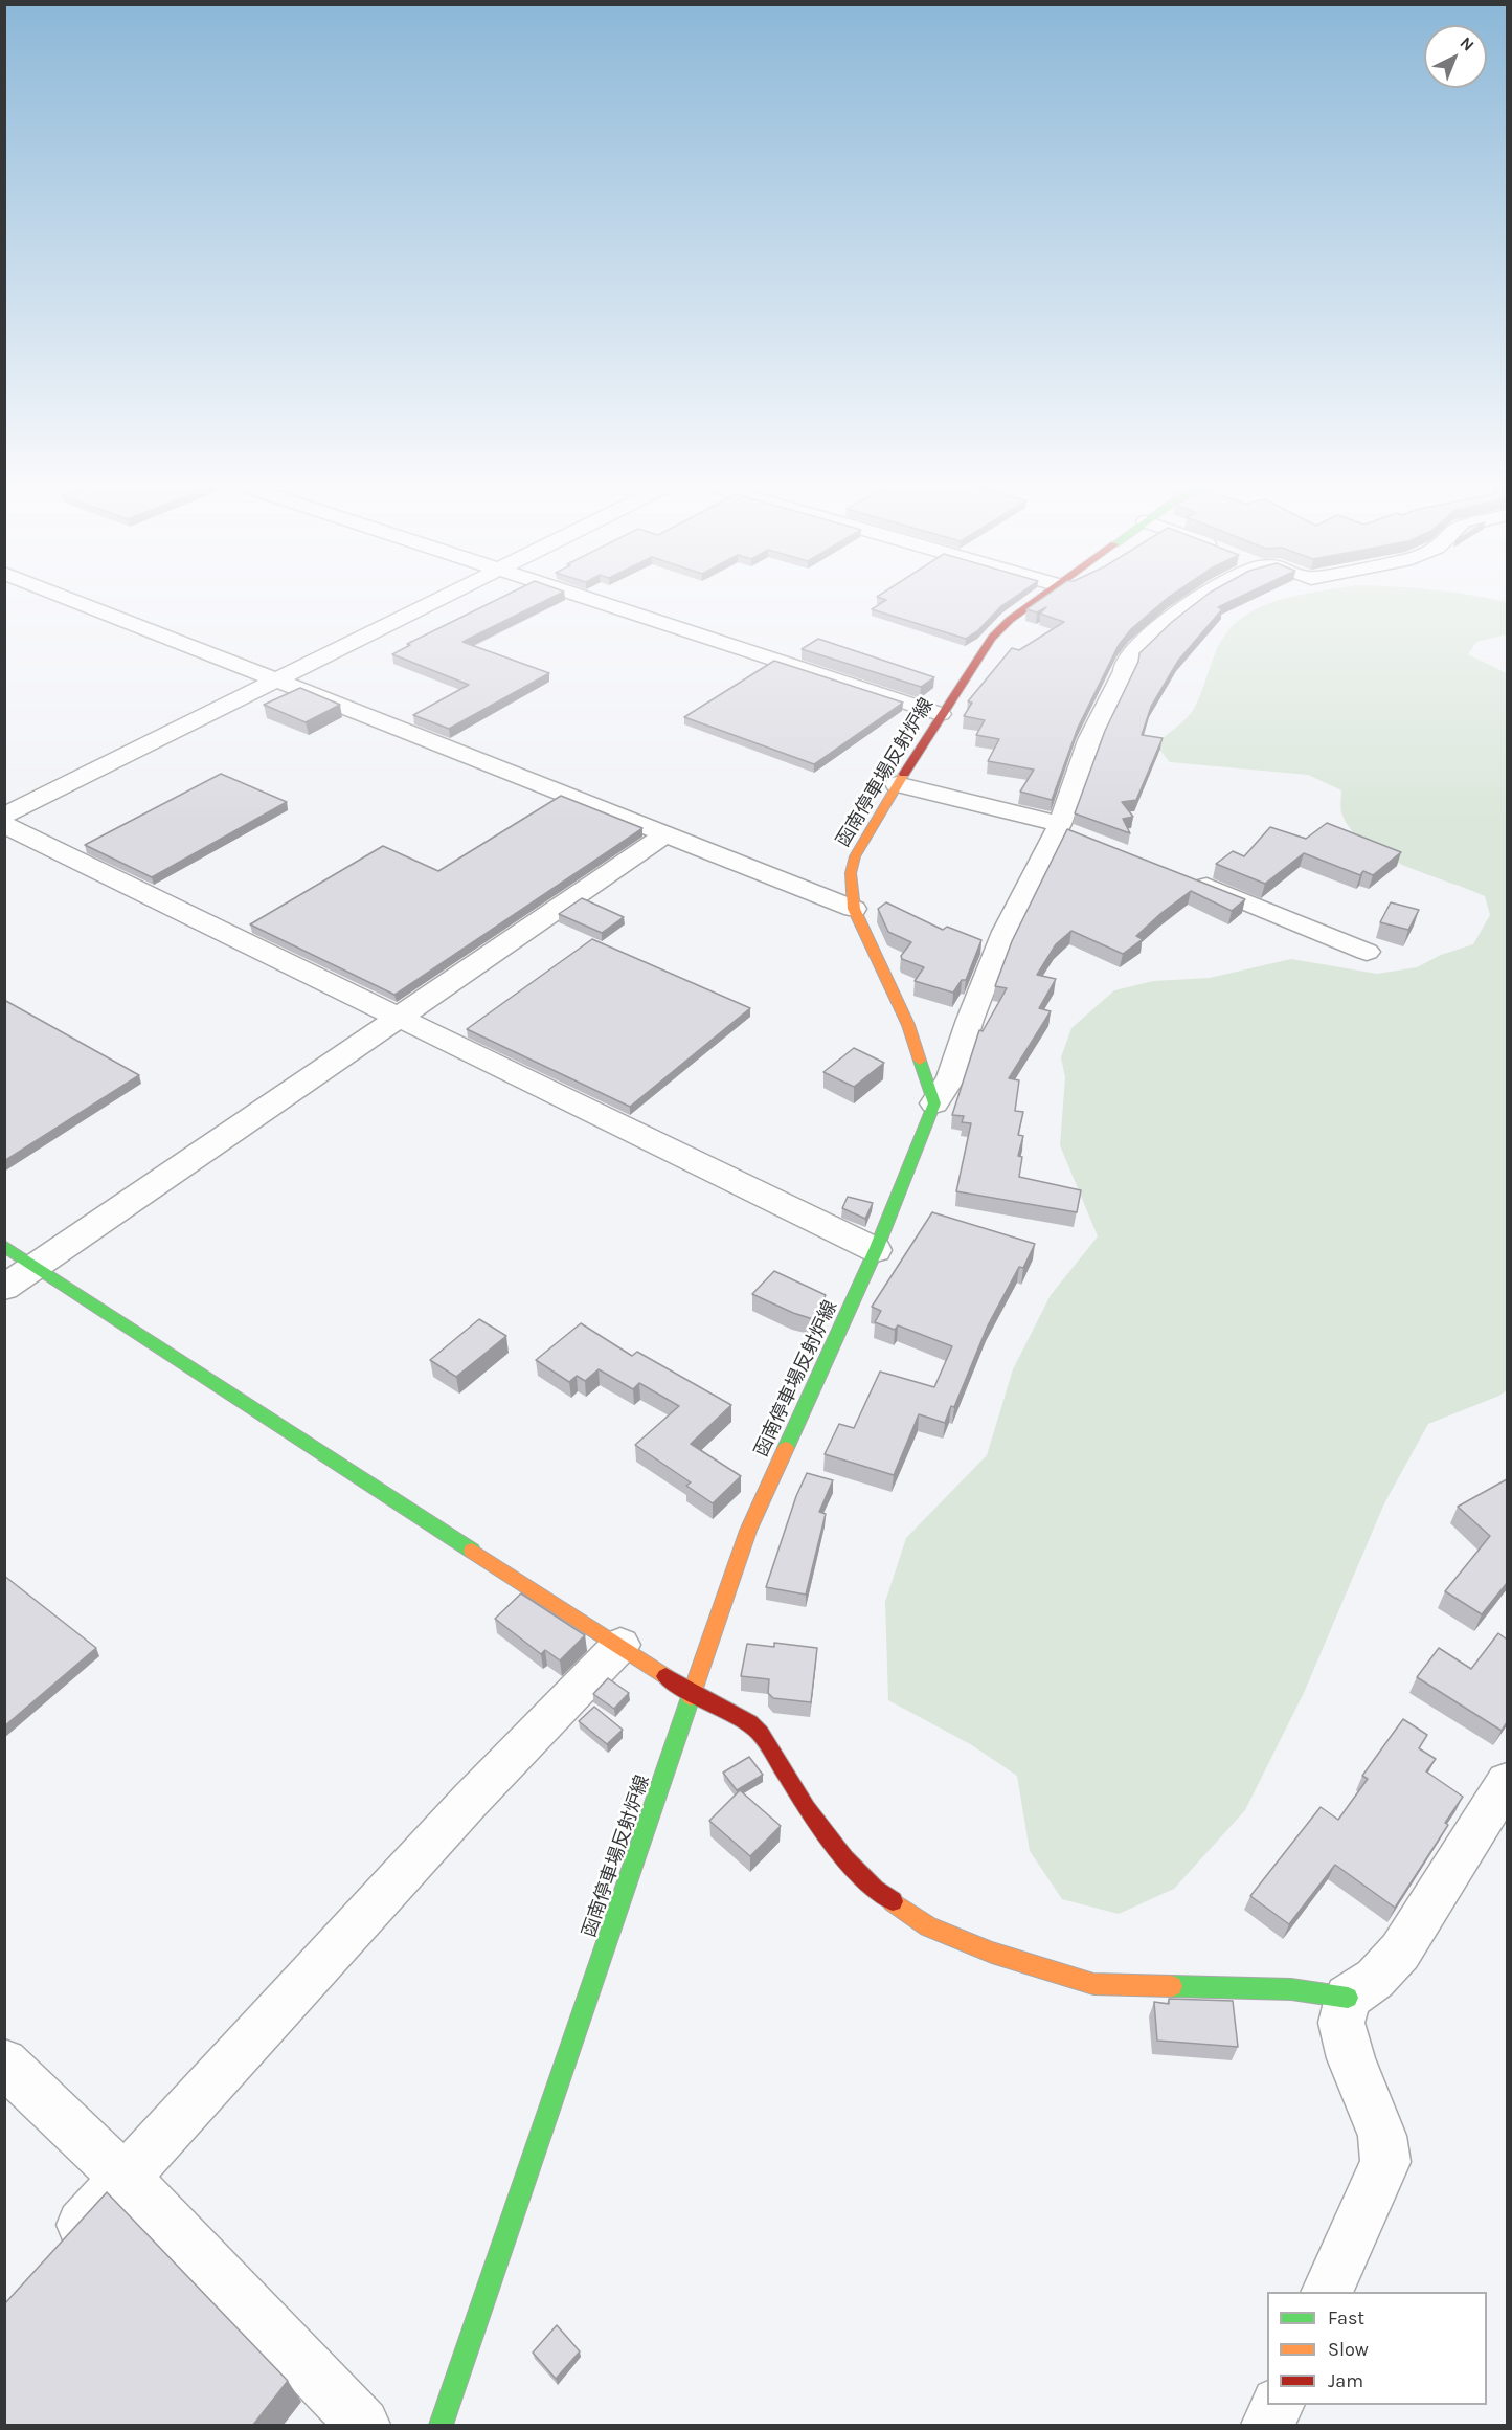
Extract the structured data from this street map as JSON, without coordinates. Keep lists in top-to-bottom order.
{
  "streets": {
    "main road": ["函南停車場反射炉線"]
  },
  "legend": ["Fast", "Slow", "Jam"],
  "north": "top right"
}
